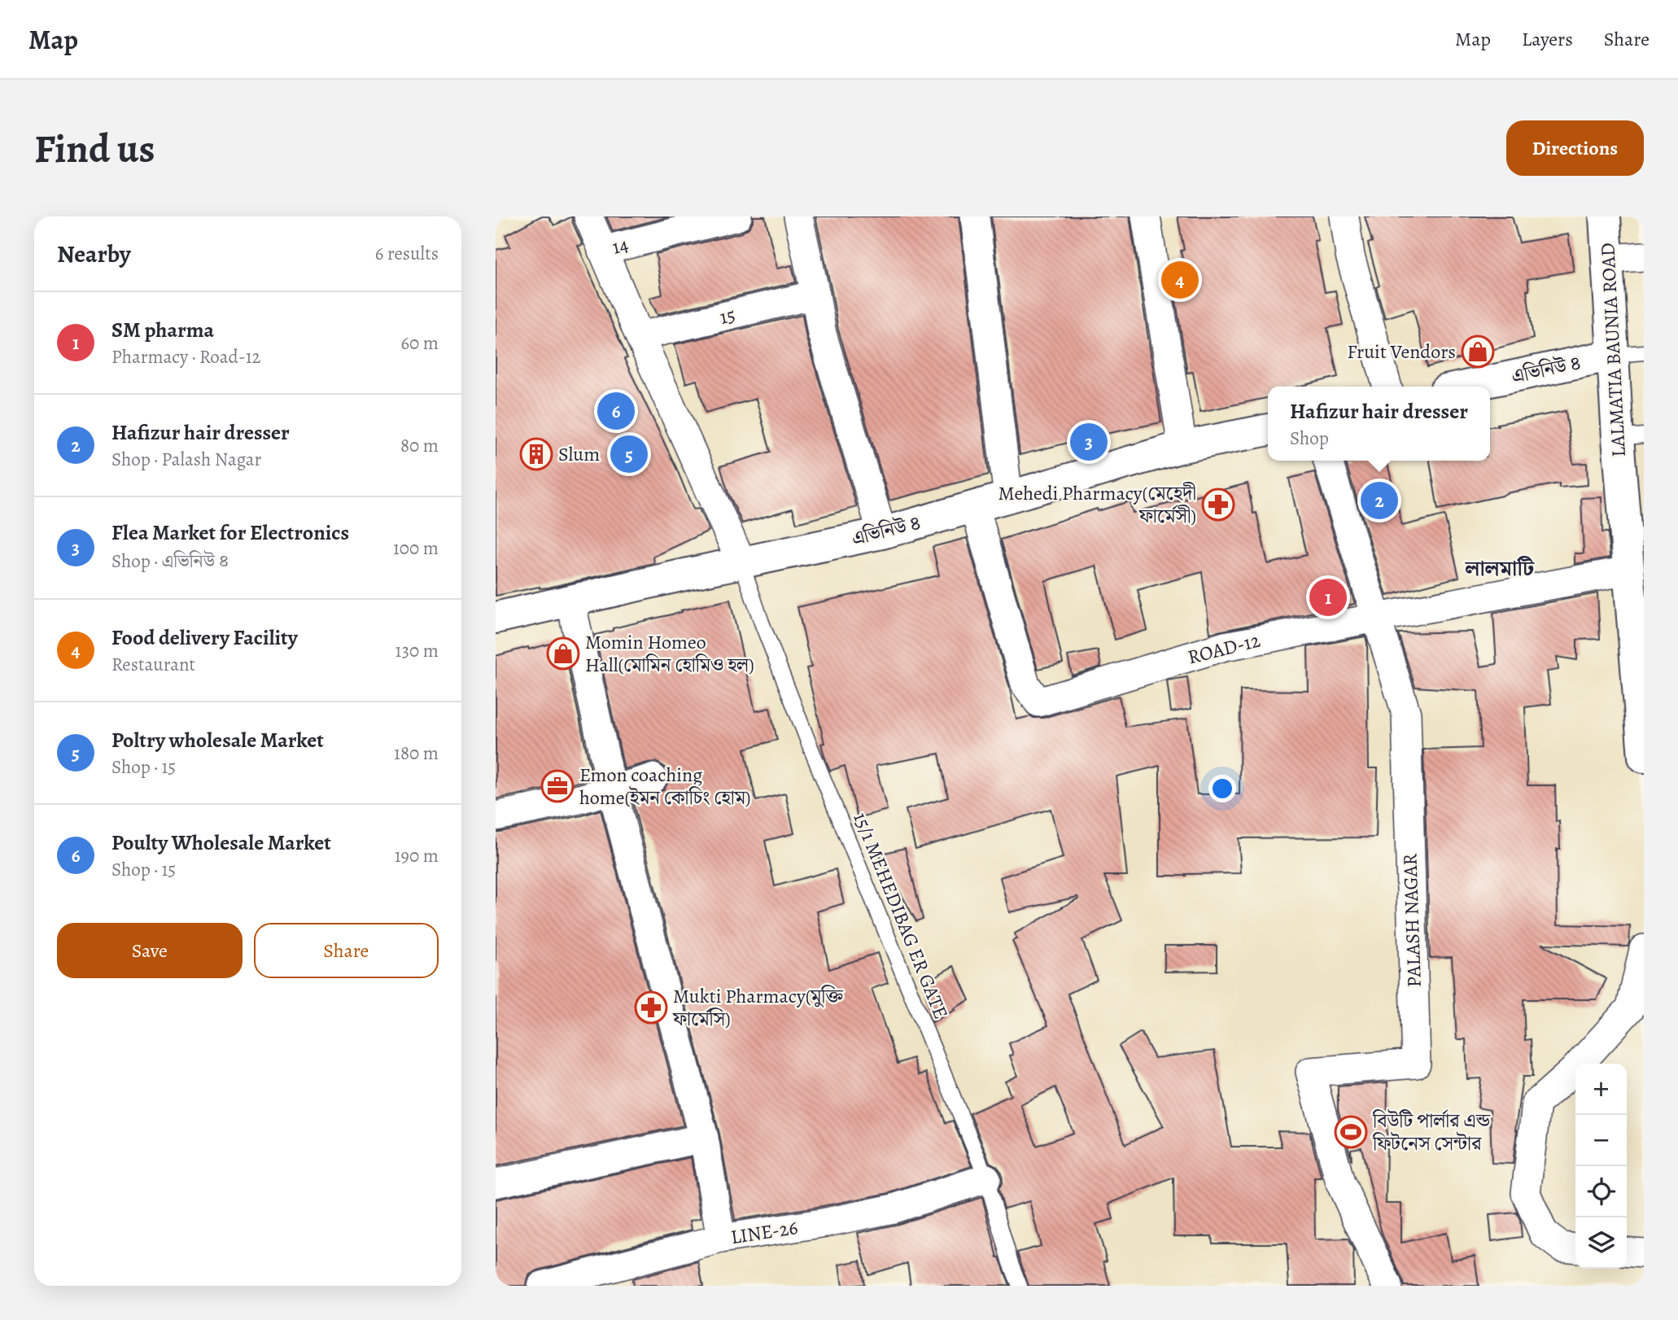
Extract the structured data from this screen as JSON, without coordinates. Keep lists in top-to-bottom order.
{
  "streets": {
    "street": [
      "14",
      "15",
      "LALMATIA BAUNIA ROAD",
      "এভিনিউ ৪",
      "ROAD-12",
      "PALASH NAGAR",
      "LINE-26"
    ],
    "lane": ["15/1 MEHEDIBAG ER GATE"]
  },
  "crossings": [
    ["LALMATIA BAUNIA ROAD", "এভিনিউ ৪"],
    ["LALMATIA BAUNIA ROAD", "ROAD-12"],
    ["এভিনিউ ৪", "ROAD-12"],
    ["এভিনিউ ৪", "15/1 MEHEDIBAG ER GATE"],
    ["ROAD-12", "PALASH NAGAR"],
    ["15/1 MEHEDIBAG ER GATE", "LINE-26"]
  ],
  "districts": ["লালমাটি"],
  "places": {
    "shop": ["Fruit Vendors", "Momin Homeo Hall(মোমিন হোমিও হল)"],
    "building": ["Slum"],
    "pharmacy": ["Mehedi Pharmacy(মেহেদী ফার্মেসী)", "Mukti Pharmacy(মুক্তি ফার্মেসি)"],
    "office": ["Emon coaching home(ইমন কোচিং হোম)"],
    "sports": ["বিউটি পার্লার এন্ড ফিটনেস সেন্টার"]
  },
  "page": {
    "header": "Map",
    "nav": ["Map", "Layers", "Share"],
    "buttons": [
      "Directions",
      ["Save", "Share"]
    ],
    "title": "Find us",
    "heading": ["Nearby", "6 results"],
    "pins": [
      "4",
      "6",
      "3",
      "5",
      "2",
      "1"
    ],
    "list": [
      {
        "mark": "1",
        "name": "SM pharma",
        "note": "Pharmacy · Road-12",
        "value": "60 m"
      },
      {
        "mark": "2",
        "name": "Hafizur hair dresser",
        "note": "Shop · Palash Nagar",
        "value": "80 m"
      },
      {
        "mark": "3",
        "name": "Flea Market for Electronics",
        "note": "Shop · এভিনিউ ৪",
        "value": "100 m"
      },
      {
        "mark": "4",
        "name": "Food delivery Facility",
        "note": "Restaurant",
        "value": "130 m"
      },
      {
        "mark": "5",
        "name": "Poltry wholesale Market",
        "note": "Shop · 15",
        "value": "180 m"
      },
      {
        "mark": "6",
        "name": "Poulty Wholesale Market",
        "note": "Shop · 15",
        "value": "190 m"
      }
    ],
    "popup": ["Hafizur hair dresser", "Shop"],
    "map_buttons": ["+", "−"]
  }
}
